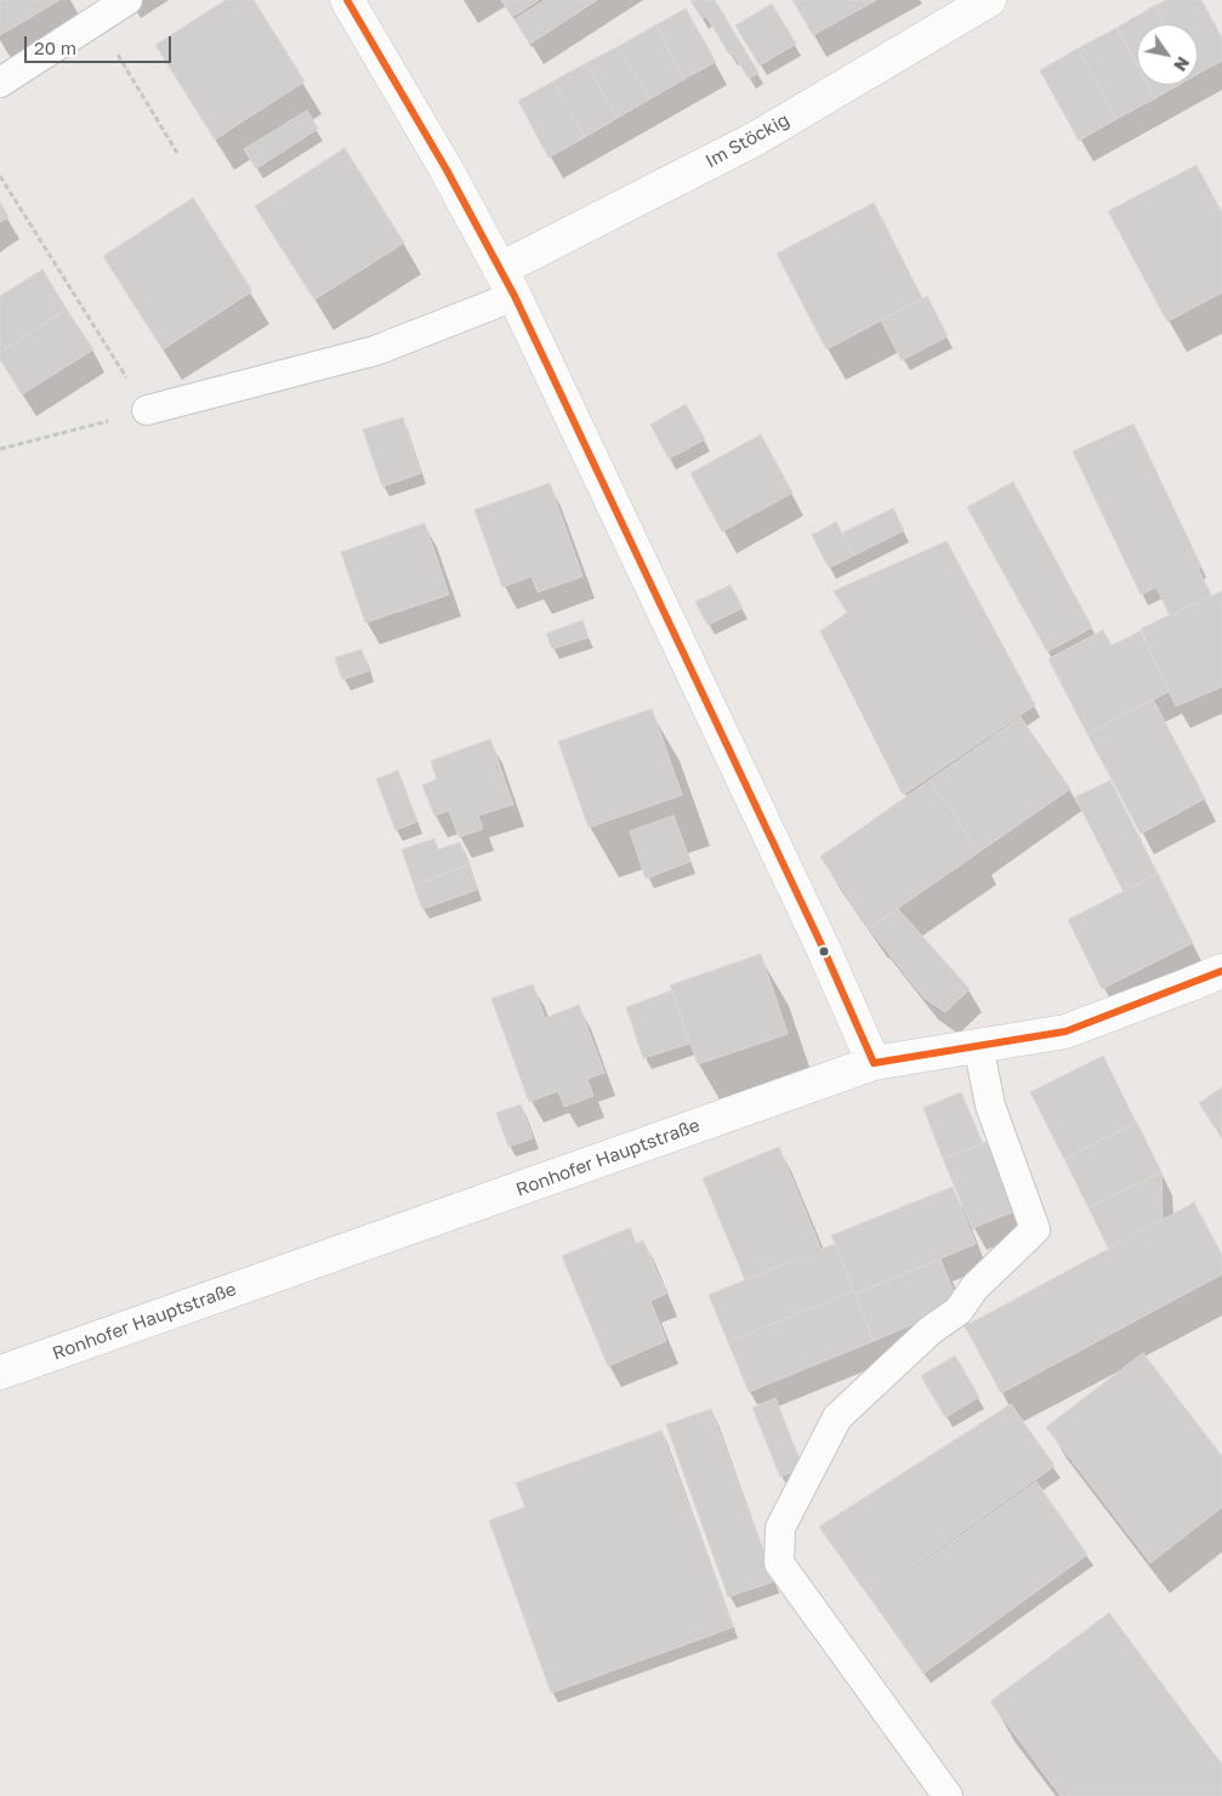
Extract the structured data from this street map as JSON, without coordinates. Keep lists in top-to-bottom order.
{
  "streets": {
    "street": ["Im Stöckig", "Ronhofer Hauptstraße"]
  },
  "scale_bar": "20 m",
  "north": "bottom right"
}
